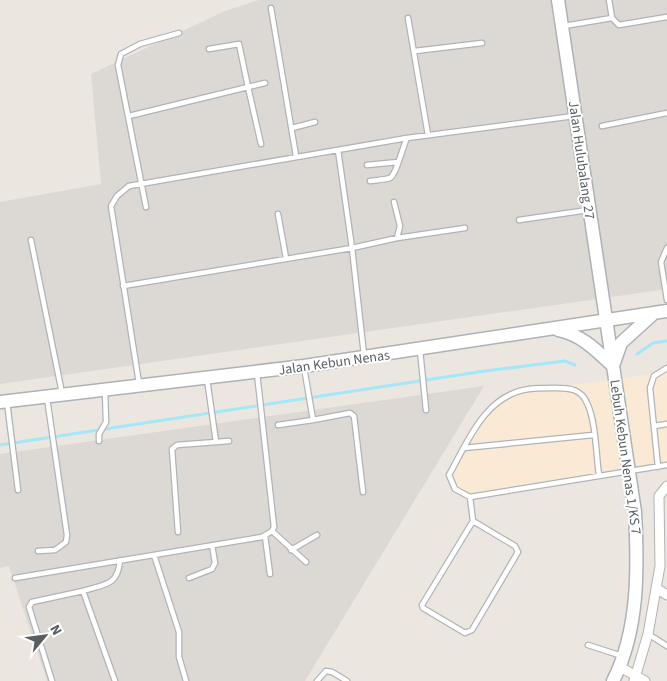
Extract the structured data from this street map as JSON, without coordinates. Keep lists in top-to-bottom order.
{
  "streets": {
    "street": ["Jalan Hulubalang 27", "Jalan Kebun Nenas", "Lebuh Kebun Nenas 1/KS 7"]
  },
  "crossings": [
    ["Jalan Hulubalang 27", "Jalan Kebun Nenas"],
    ["Jalan Hulubalang 27", "Lebuh Kebun Nenas 1/KS 7"],
    ["Jalan Kebun Nenas", "Lebuh Kebun Nenas 1/KS 7"]
  ],
  "north": "top right"
}
